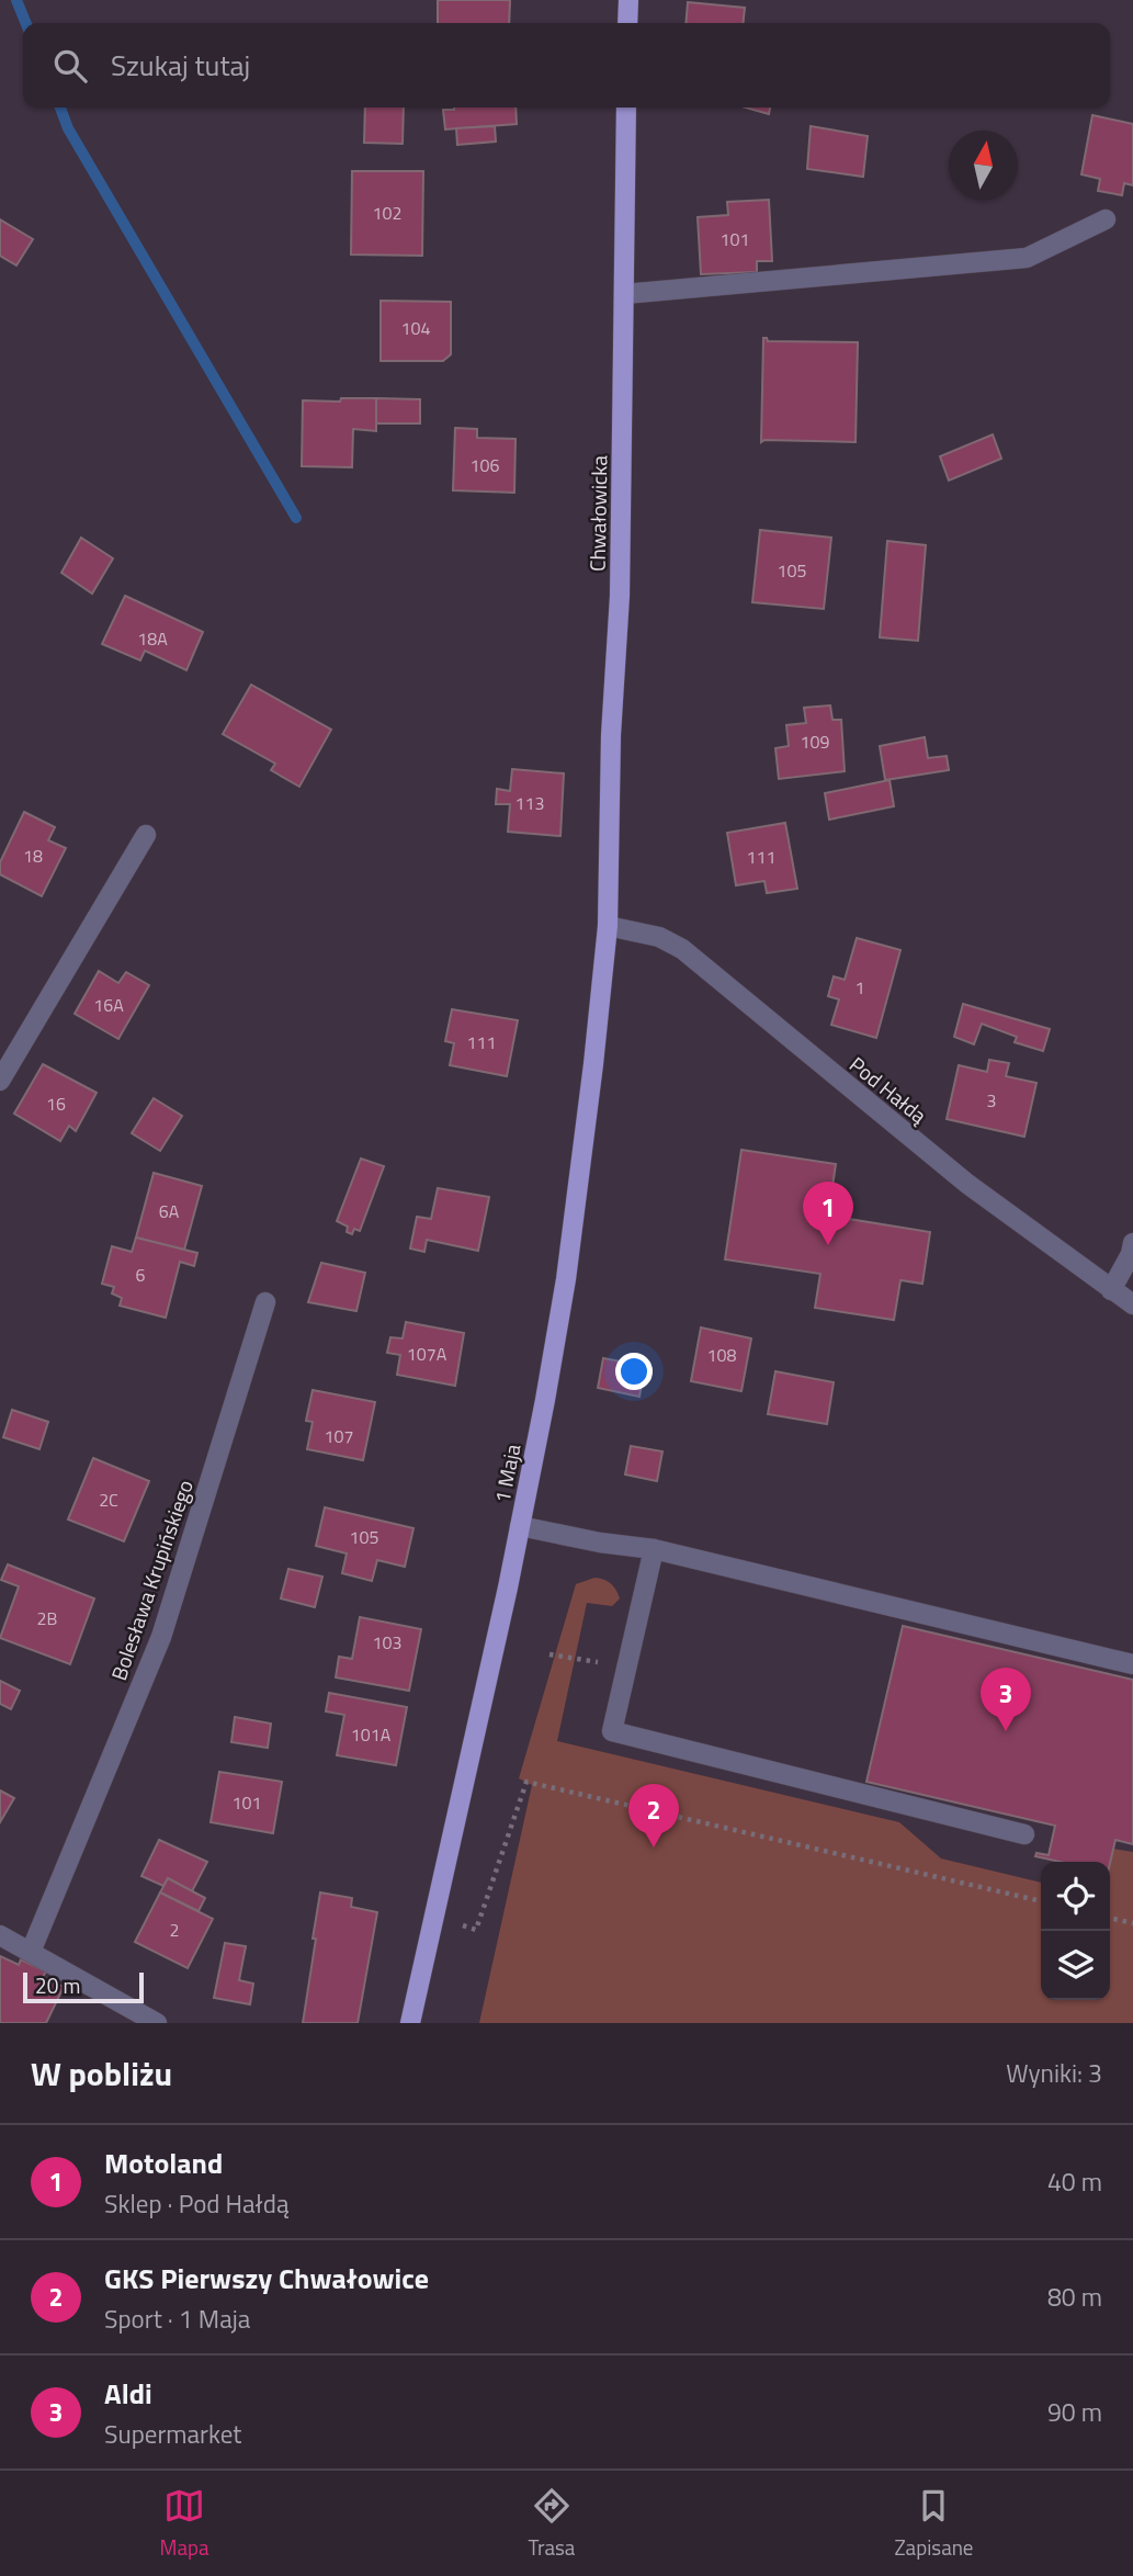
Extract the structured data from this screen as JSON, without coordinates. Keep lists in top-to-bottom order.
{
  "streets": {
    "main road": ["Chwałowicka", "1 Maja"],
    "street": ["Pod Hałdą", "Bolesława Krupińskiego"]
  },
  "crossings": [
    ["Chwałowicka", "Pod Hałdą"],
    ["Chwałowicka", "1 Maja"],
    ["Pod Hałdą", "1 Maja"]
  ],
  "house_numbers": [
    "102",
    "101",
    "104",
    "106",
    "105",
    "18A",
    "109",
    "113",
    "18",
    "111",
    "1",
    "16A",
    "111",
    "3",
    "16",
    "6A",
    "6",
    "107A",
    "108",
    "107",
    "2C",
    "105",
    "2B",
    "103",
    "101A",
    "101",
    "2"
  ],
  "scale_bar": "20 m",
  "north": "top",
  "page": {
    "search": "Szukaj tutaj",
    "pins": ["1", "3", "2"],
    "scale": "20 m",
    "heading": ["W pobliżu", "Wyniki: 3"],
    "list": [
      {
        "mark": "1",
        "name": "Motoland",
        "note": "Sklep · Pod Hałdą",
        "value": "40 m"
      },
      {
        "mark": "2",
        "name": "GKS Pierwszy Chwałowice",
        "note": "Sport · 1 Maja",
        "value": "80 m"
      },
      {
        "mark": "3",
        "name": "Aldi",
        "note": "Supermarket",
        "value": "90 m"
      }
    ],
    "nav": ["Mapa", "Trasa", "Zapisane"]
  }
}
